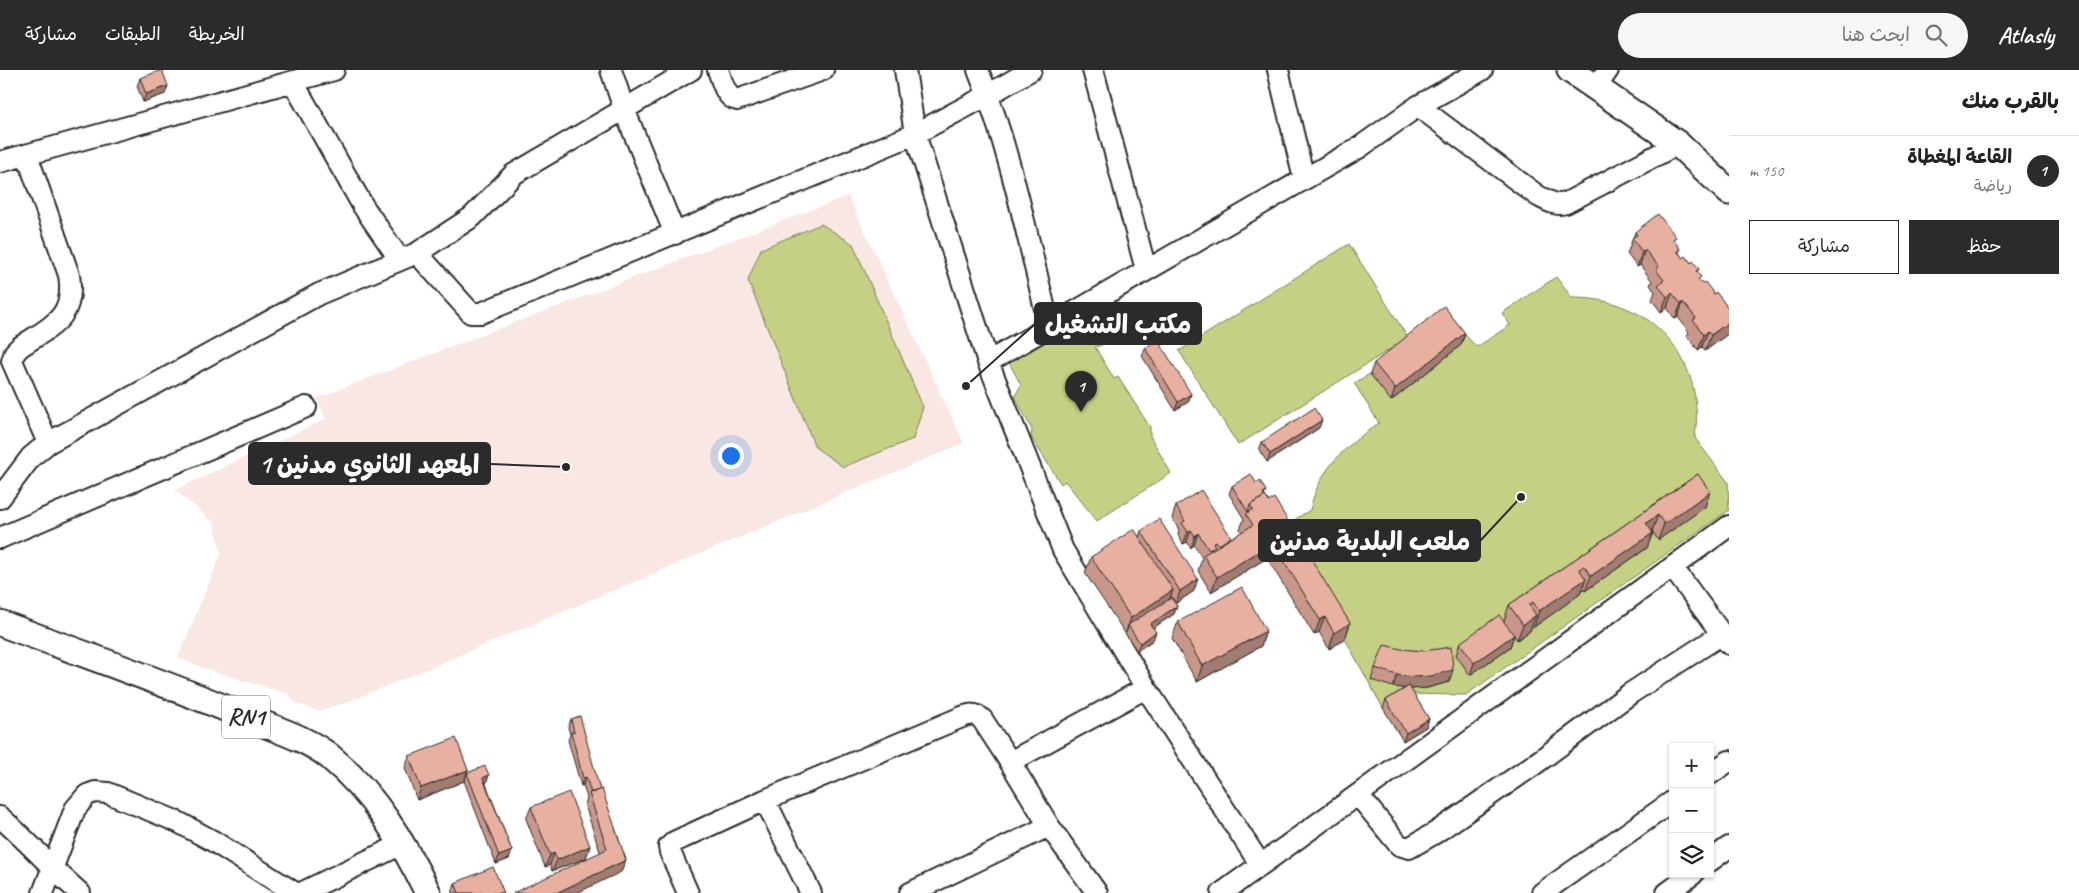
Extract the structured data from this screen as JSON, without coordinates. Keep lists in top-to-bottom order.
{
  "streets": {
    "main road": ["RN1"]
  },
  "places": ["مكتب التشغيل", "المعهد الثانوي مدنين 1", "ملعب البلدية مدنين"],
  "page": {
    "header": "Atlasly",
    "search": "ابحث هنا",
    "nav": ["الخريطة", "الطبقات", "مشاركة"],
    "heading": "بالقرب منك",
    "list": [
      {
        "mark": "1",
        "name": "القاعة المغطاة",
        "note": "رياضة",
        "value": "150 m"
      }
    ],
    "buttons": ["حفظ", "مشاركة"],
    "pins": "1",
    "map_buttons": ["+", "−"]
  }
}
